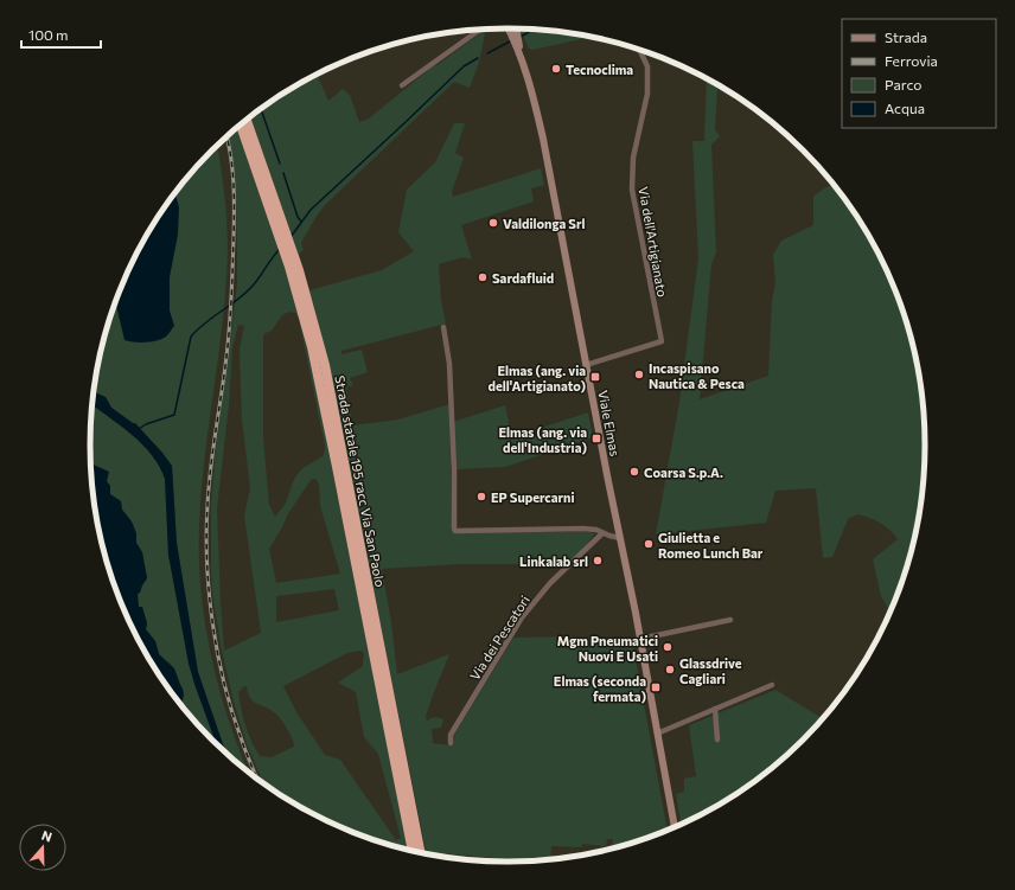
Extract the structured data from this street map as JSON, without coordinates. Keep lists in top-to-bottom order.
{
  "streets": {
    "highway": ["Strada statale 195 racc Via San Paolo"],
    "main road": ["Viale Elmas"],
    "street": ["Via dell'Artigianato", "Via dei Pescatori"]
  },
  "crossings": [
    ["Via dell'Artigianato", "Viale Elmas"]
  ],
  "places": {
    "other": [
      "Tecnoclima",
      "Valdilonga Srl",
      "Sardafluid",
      "Incaspisano Nautica & Pesca",
      "Coarsa S.p.A.",
      "EP Supercarni",
      "Giulietta e Romeo Lunch Bar",
      "Linkalab srl",
      "Mgm Pneumatici Nuovi E Usati",
      "Glassdrive Cagliari"
    ],
    "transit": ["Elmas (ang. via dell'Artigianato)", "Elmas (ang. via dell'Industria)", "Elmas (seconda fermata)"]
  },
  "legend": [
    "Strada",
    "Ferrovia",
    "Parco",
    "Acqua"
  ],
  "scale_bar": "100 m",
  "north": "top"
}
